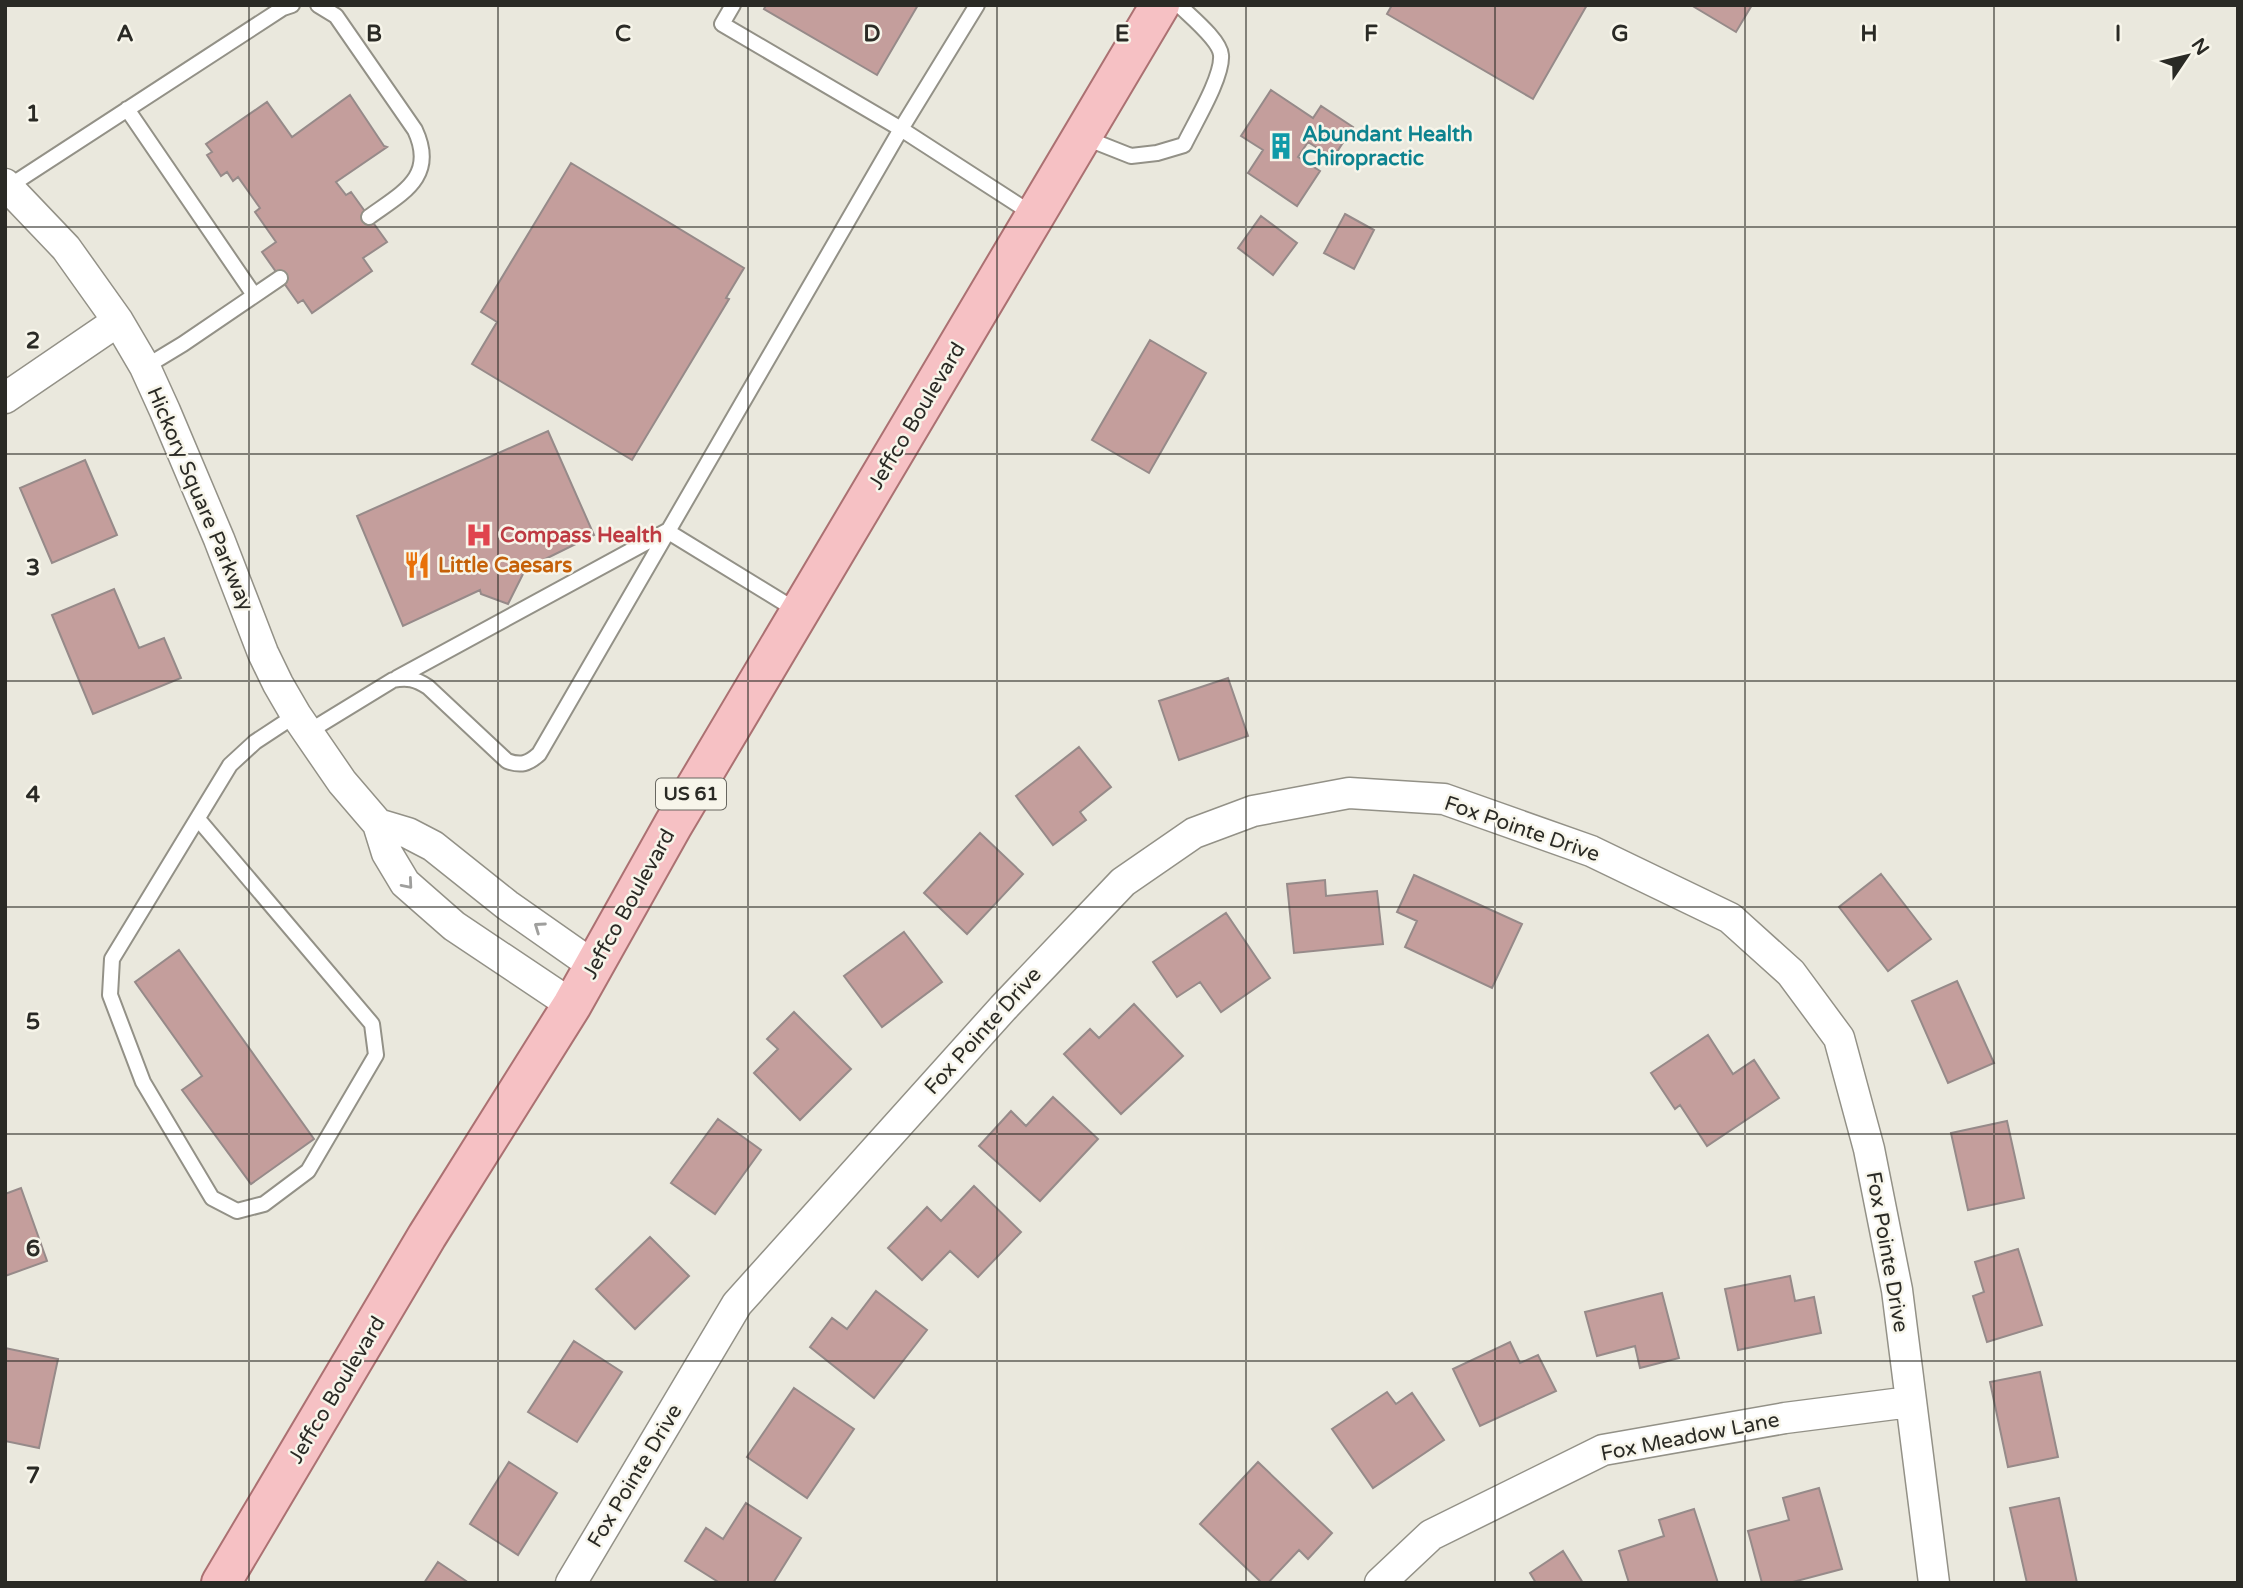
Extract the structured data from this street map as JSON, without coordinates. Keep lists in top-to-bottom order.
{
  "streets": {
    "main road": ["Jeffco Boulevard", "US 61"],
    "street": ["Hickory Square Parkway", "Fox Pointe Drive", "Fox Meadow Lane"]
  },
  "crossings": [
    ["Jeffco Boulevard", "Hickory Square Parkway"],
    ["Fox Pointe Drive", "Fox Meadow Lane"]
  ],
  "places": {
    "building": ["Abundant Health Chiropractic"],
    "hospital": ["Compass Health"],
    "restaurant": ["Little Caesars"]
  },
  "north": "top right",
  "grid": {
    "columns": [
      "A",
      "B",
      "C",
      "D",
      "E",
      "F",
      "G",
      "H",
      "I"
    ],
    "rows": [
      "1",
      "2",
      "3",
      "4",
      "5",
      "6",
      "7"
    ]
  }
}
